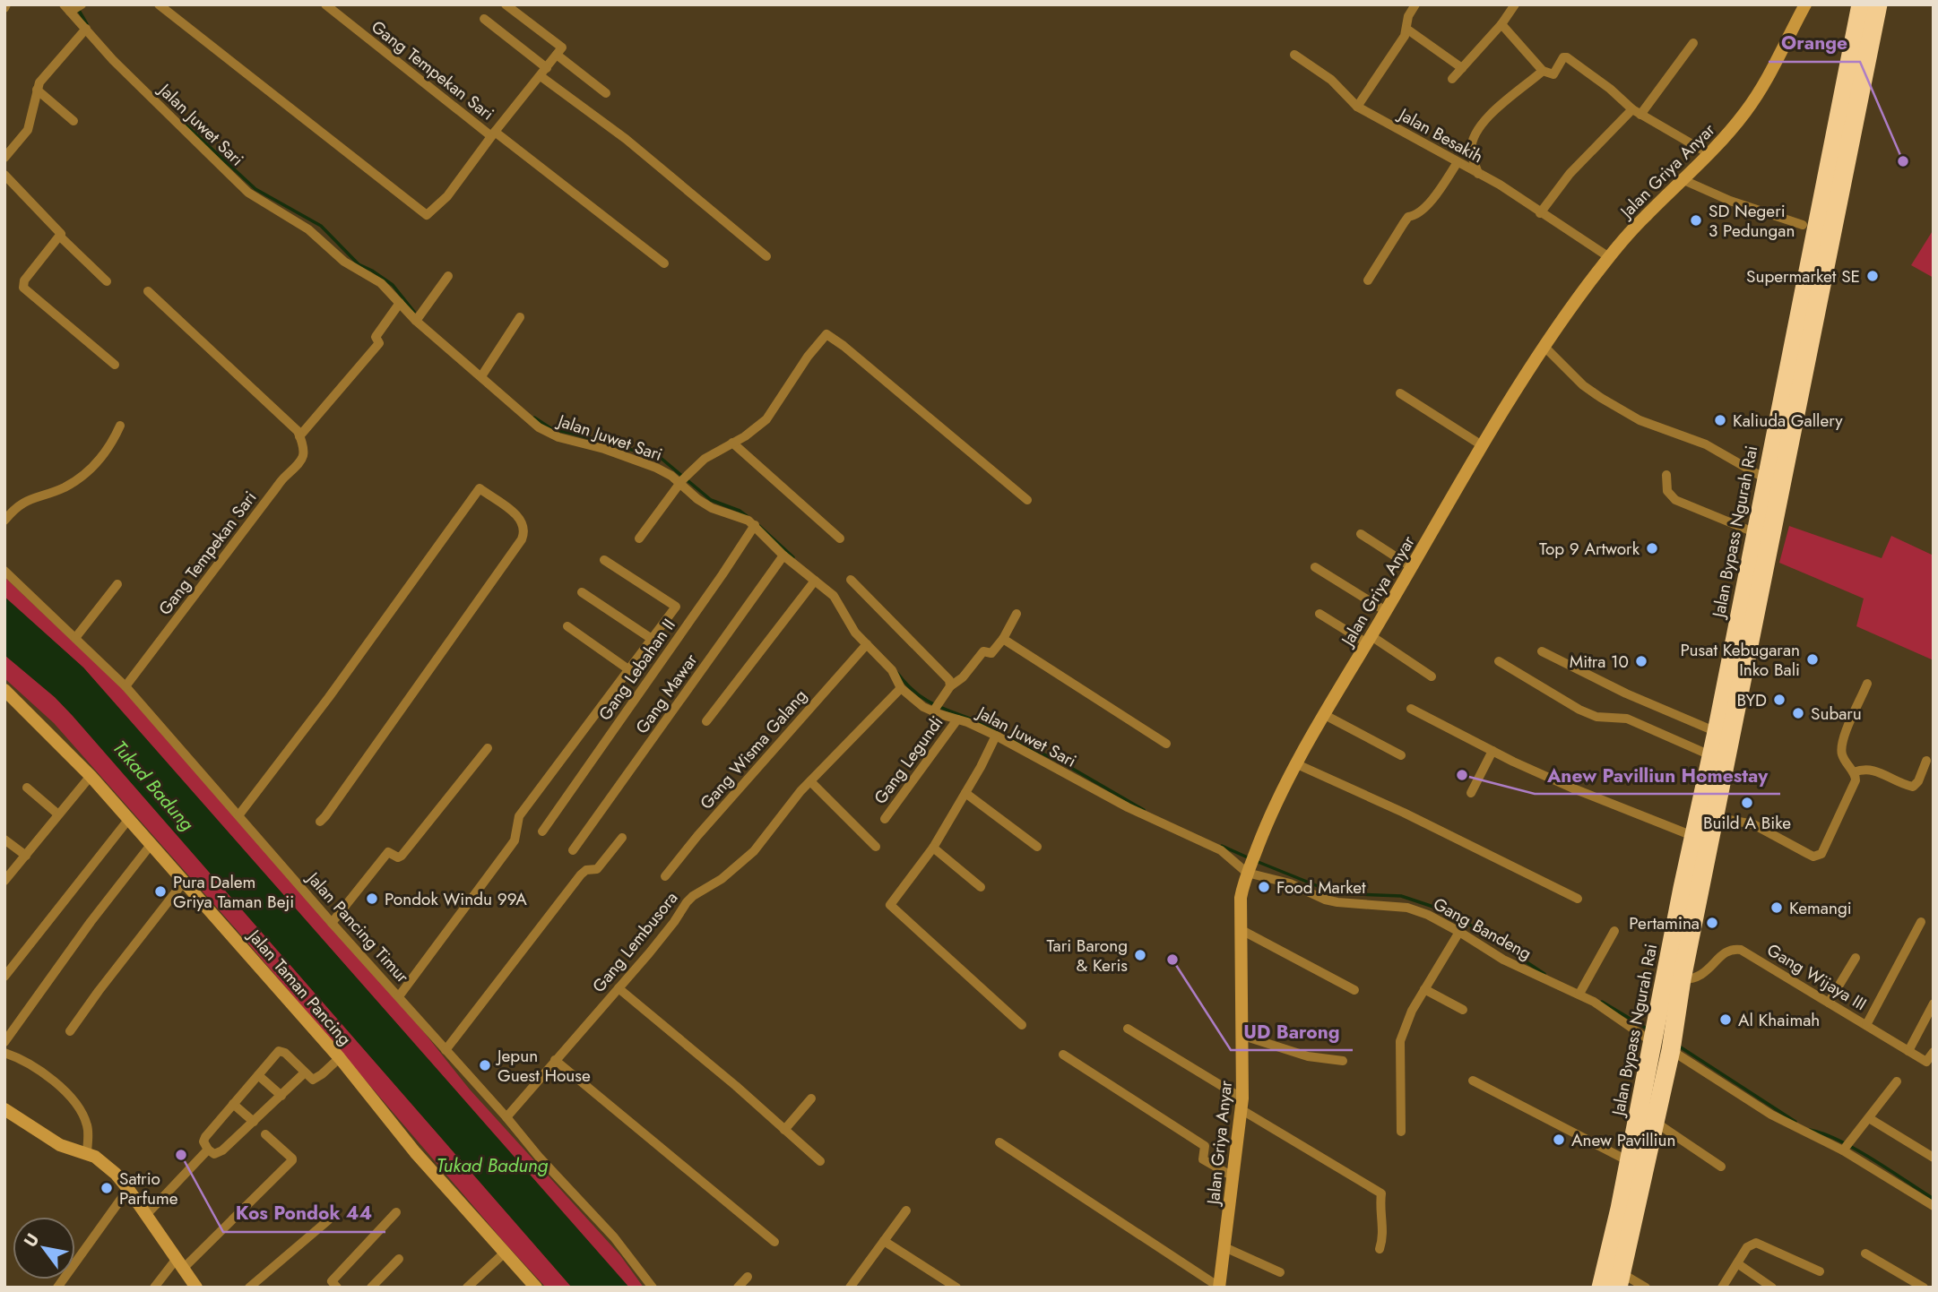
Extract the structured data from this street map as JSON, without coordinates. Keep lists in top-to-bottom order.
{
  "streets": {
    "highway": ["Jalan Bypass Ngurah Rai"],
    "street": [
      "Gang Tempekan Sari",
      "Jalan Juwet Sari",
      "Jalan Besakih",
      "Jalan Griya Anyar",
      "Gang Lebahan II",
      "Gang Mawar",
      "Gang Wisma Galang",
      "Gang Legundi",
      "Jalan Pancing Timur",
      "Gang Bandeng",
      "Gang Lembusora",
      "Gang Wijaya III",
      "Jalan Taman Pancing"
    ]
  },
  "crossings": [
    ["Gang Tempekan Sari", "Jalan Pancing Timur"],
    ["Jalan Juwet Sari", "Jalan Griya Anyar"],
    ["Jalan Juwet Sari", "Gang Lebahan II"],
    ["Jalan Juwet Sari", "Gang Mawar"],
    ["Jalan Juwet Sari", "Gang Wisma Galang"],
    ["Jalan Juwet Sari", "Gang Legundi"],
    ["Jalan Juwet Sari", "Gang Bandeng"],
    ["Jalan Juwet Sari", "Gang Lembusora"],
    ["Jalan Besakih", "Jalan Griya Anyar"],
    ["Jalan Griya Anyar", "Gang Bandeng"],
    ["Jalan Bypass Ngurah Rai", "Gang Bandeng"],
    ["Jalan Bypass Ngurah Rai", "Gang Wijaya III"],
    ["Jalan Pancing Timur", "Gang Lembusora"]
  ],
  "water": ["Tukad Badung"],
  "places": [
    "Orange",
    "SD Negeri 3 Pedungan",
    "Supermarket SE",
    "Kaliuda Gallery",
    "Top 9 Artwork",
    "Pusat Kebugaran Inko Bali",
    "Mitra 10",
    "BYD",
    "Subaru",
    "Anew Pavilliun Homestay",
    "Build A Bike",
    "Food Market",
    "Pura Dalem Griya Taman Beji",
    "Pondok Windu 99A",
    "Kemangi",
    "Pertamina",
    "Tari Barong & Keris",
    "UD Barong",
    "Al Khaimah",
    "Jepun Guest House",
    "Anew Pavilliun",
    "Kos Pondok 44",
    "Satrio Parfume"
  ],
  "north": "top left"
}
